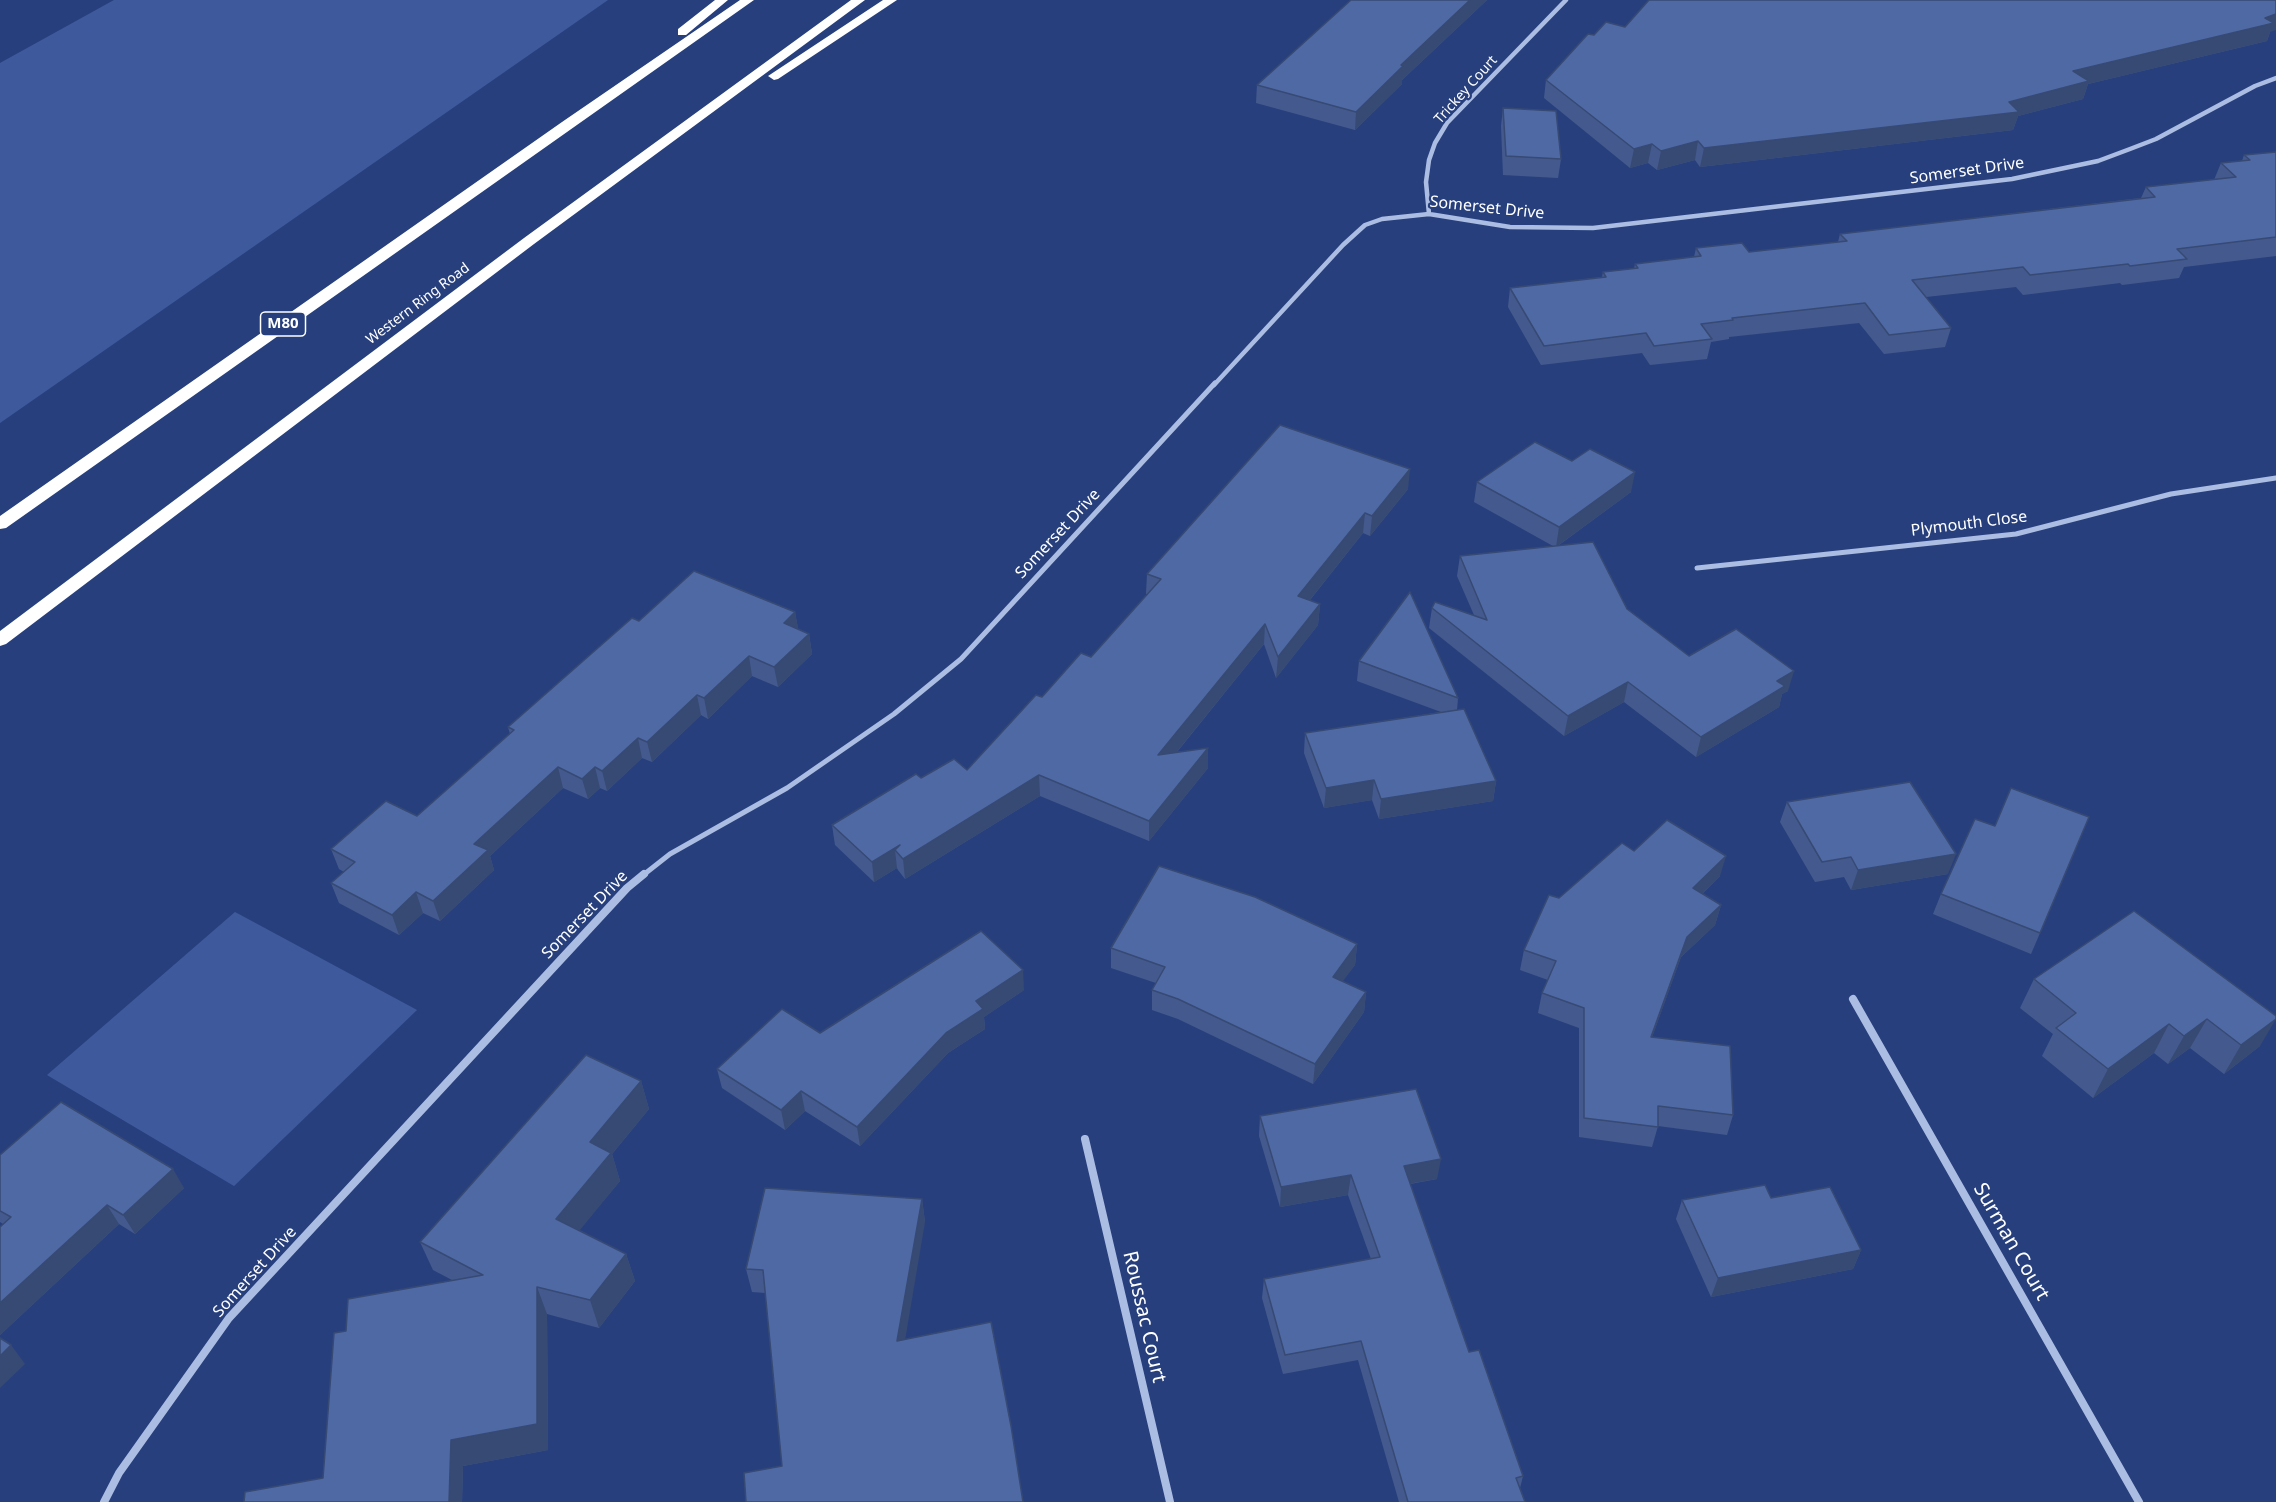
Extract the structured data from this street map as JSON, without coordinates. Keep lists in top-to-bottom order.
{
  "streets": {
    "highway": ["Western Ring Road", "M80"],
    "street": [
      "Trickey Court",
      "Somerset Drive",
      "Plymouth Close",
      "Surman Court",
      "Roussac Court"
    ]
  },
  "crossings": [
    ["Trickey Court", "Somerset Drive"]
  ]
}
